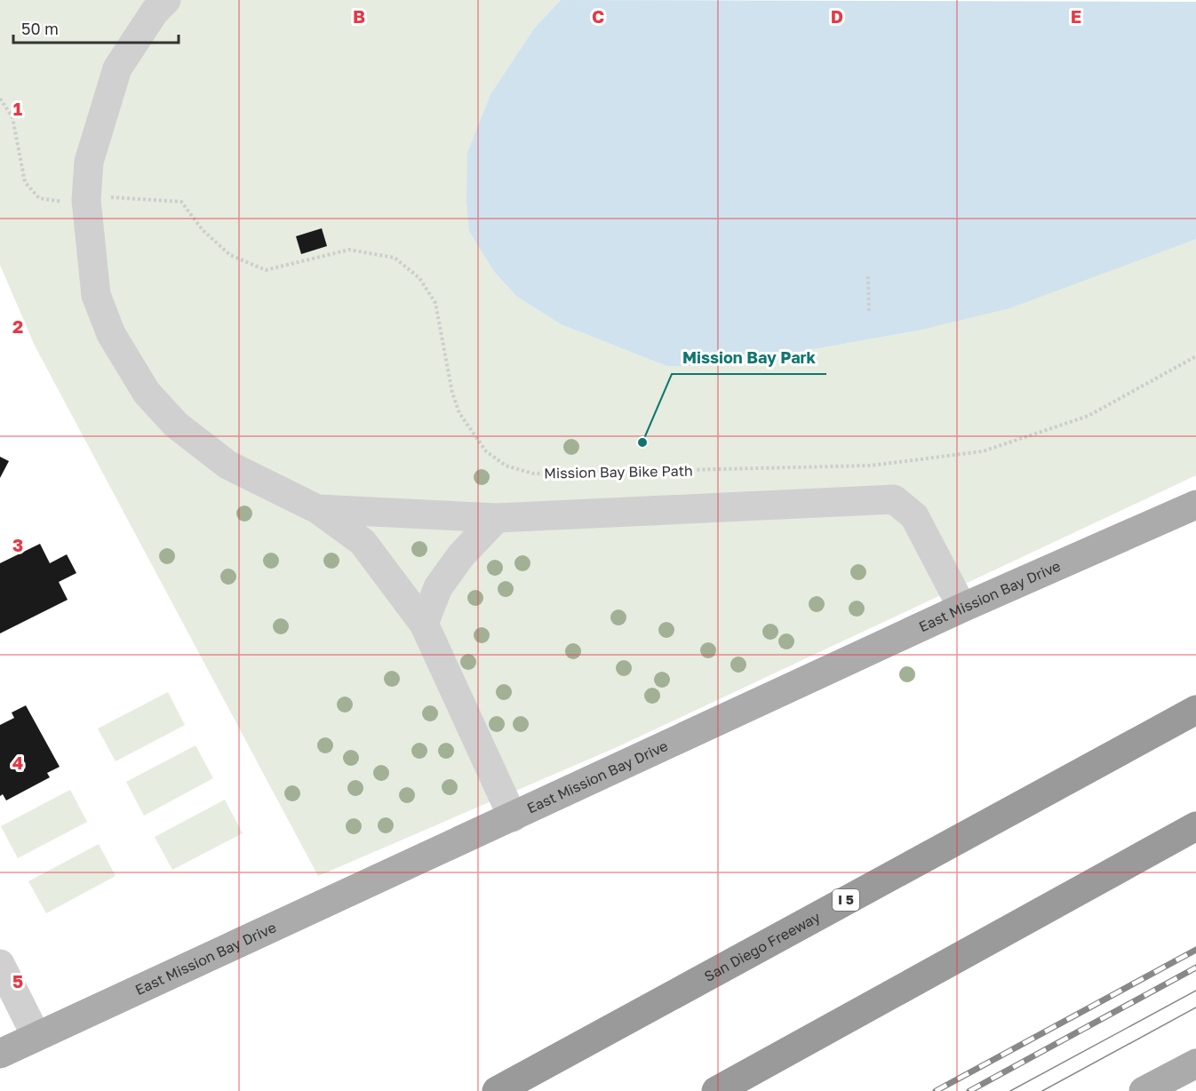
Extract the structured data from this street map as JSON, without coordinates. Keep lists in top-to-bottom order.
{
  "streets": {
    "highway": ["I 5", "San Diego Freeway"],
    "main road": ["East Mission Bay Drive"],
    "path": ["Mission Bay Bike Path"]
  },
  "places": ["Mission Bay Park"],
  "scale_bar": "50 m",
  "grid": {
    "columns": [
      "B",
      "C",
      "D",
      "E"
    ],
    "rows": [
      "1",
      "2",
      "3",
      "4",
      "5"
    ]
  }
}
